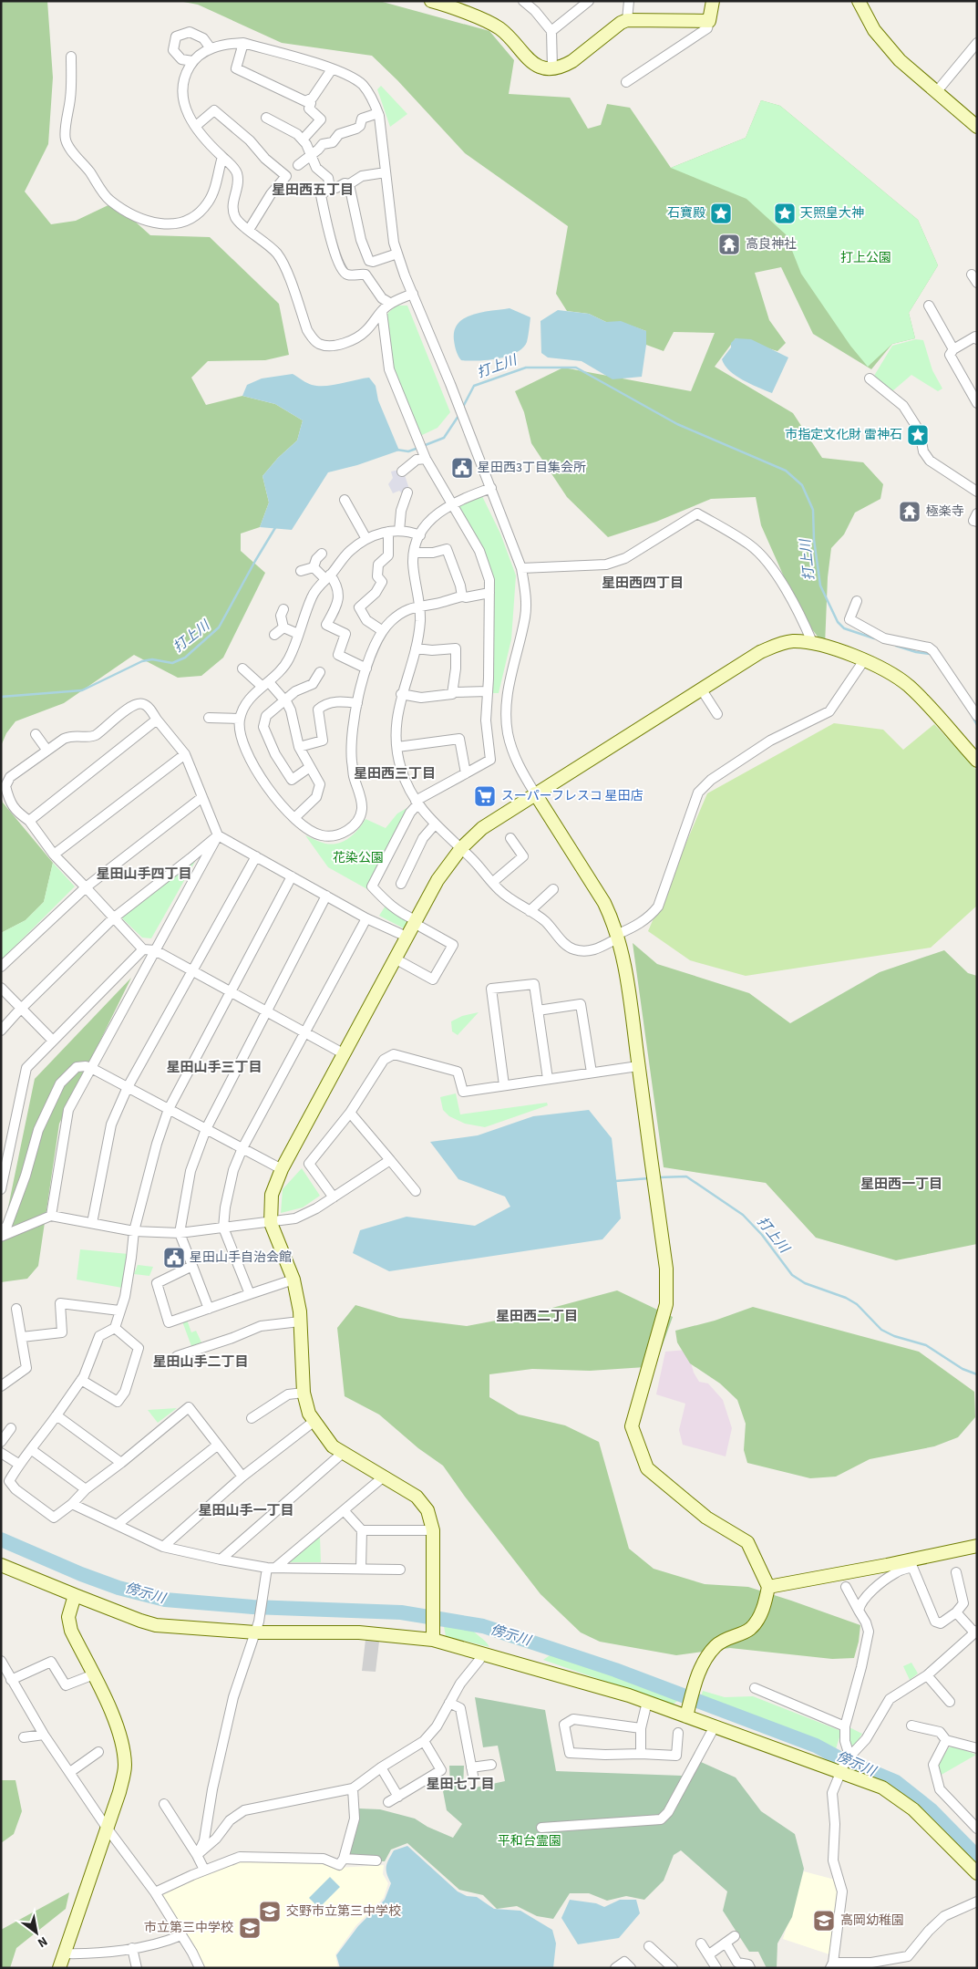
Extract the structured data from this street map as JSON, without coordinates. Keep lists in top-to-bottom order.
{
  "districts": [
    "星田西五丁目",
    "星田西四丁目",
    "星田西三丁目",
    "星田山手四丁目",
    "星田山手三丁目",
    "星田西一丁目",
    "星田西二丁目",
    "星田山手二丁目",
    "星田山手一丁目",
    "星田七丁目"
  ],
  "water": ["打上川", "傍示川"],
  "parks": ["打上公園", "花染公園", "平和台霊園"],
  "places": {
    "place": ["石寶殿", "天照皇大神", "市指定文化財 雷神石"],
    "temple": ["高良神社", "極楽寺"],
    "public building": ["星田西3丁目集会所", "星田山手自治会館"],
    "supermarket": ["スーパーフレスコ 星田店"],
    "school or university": ["交野市立第三中学校", "高岡幼稚園", "市立第三中学校"]
  },
  "north": "bottom right"
}
